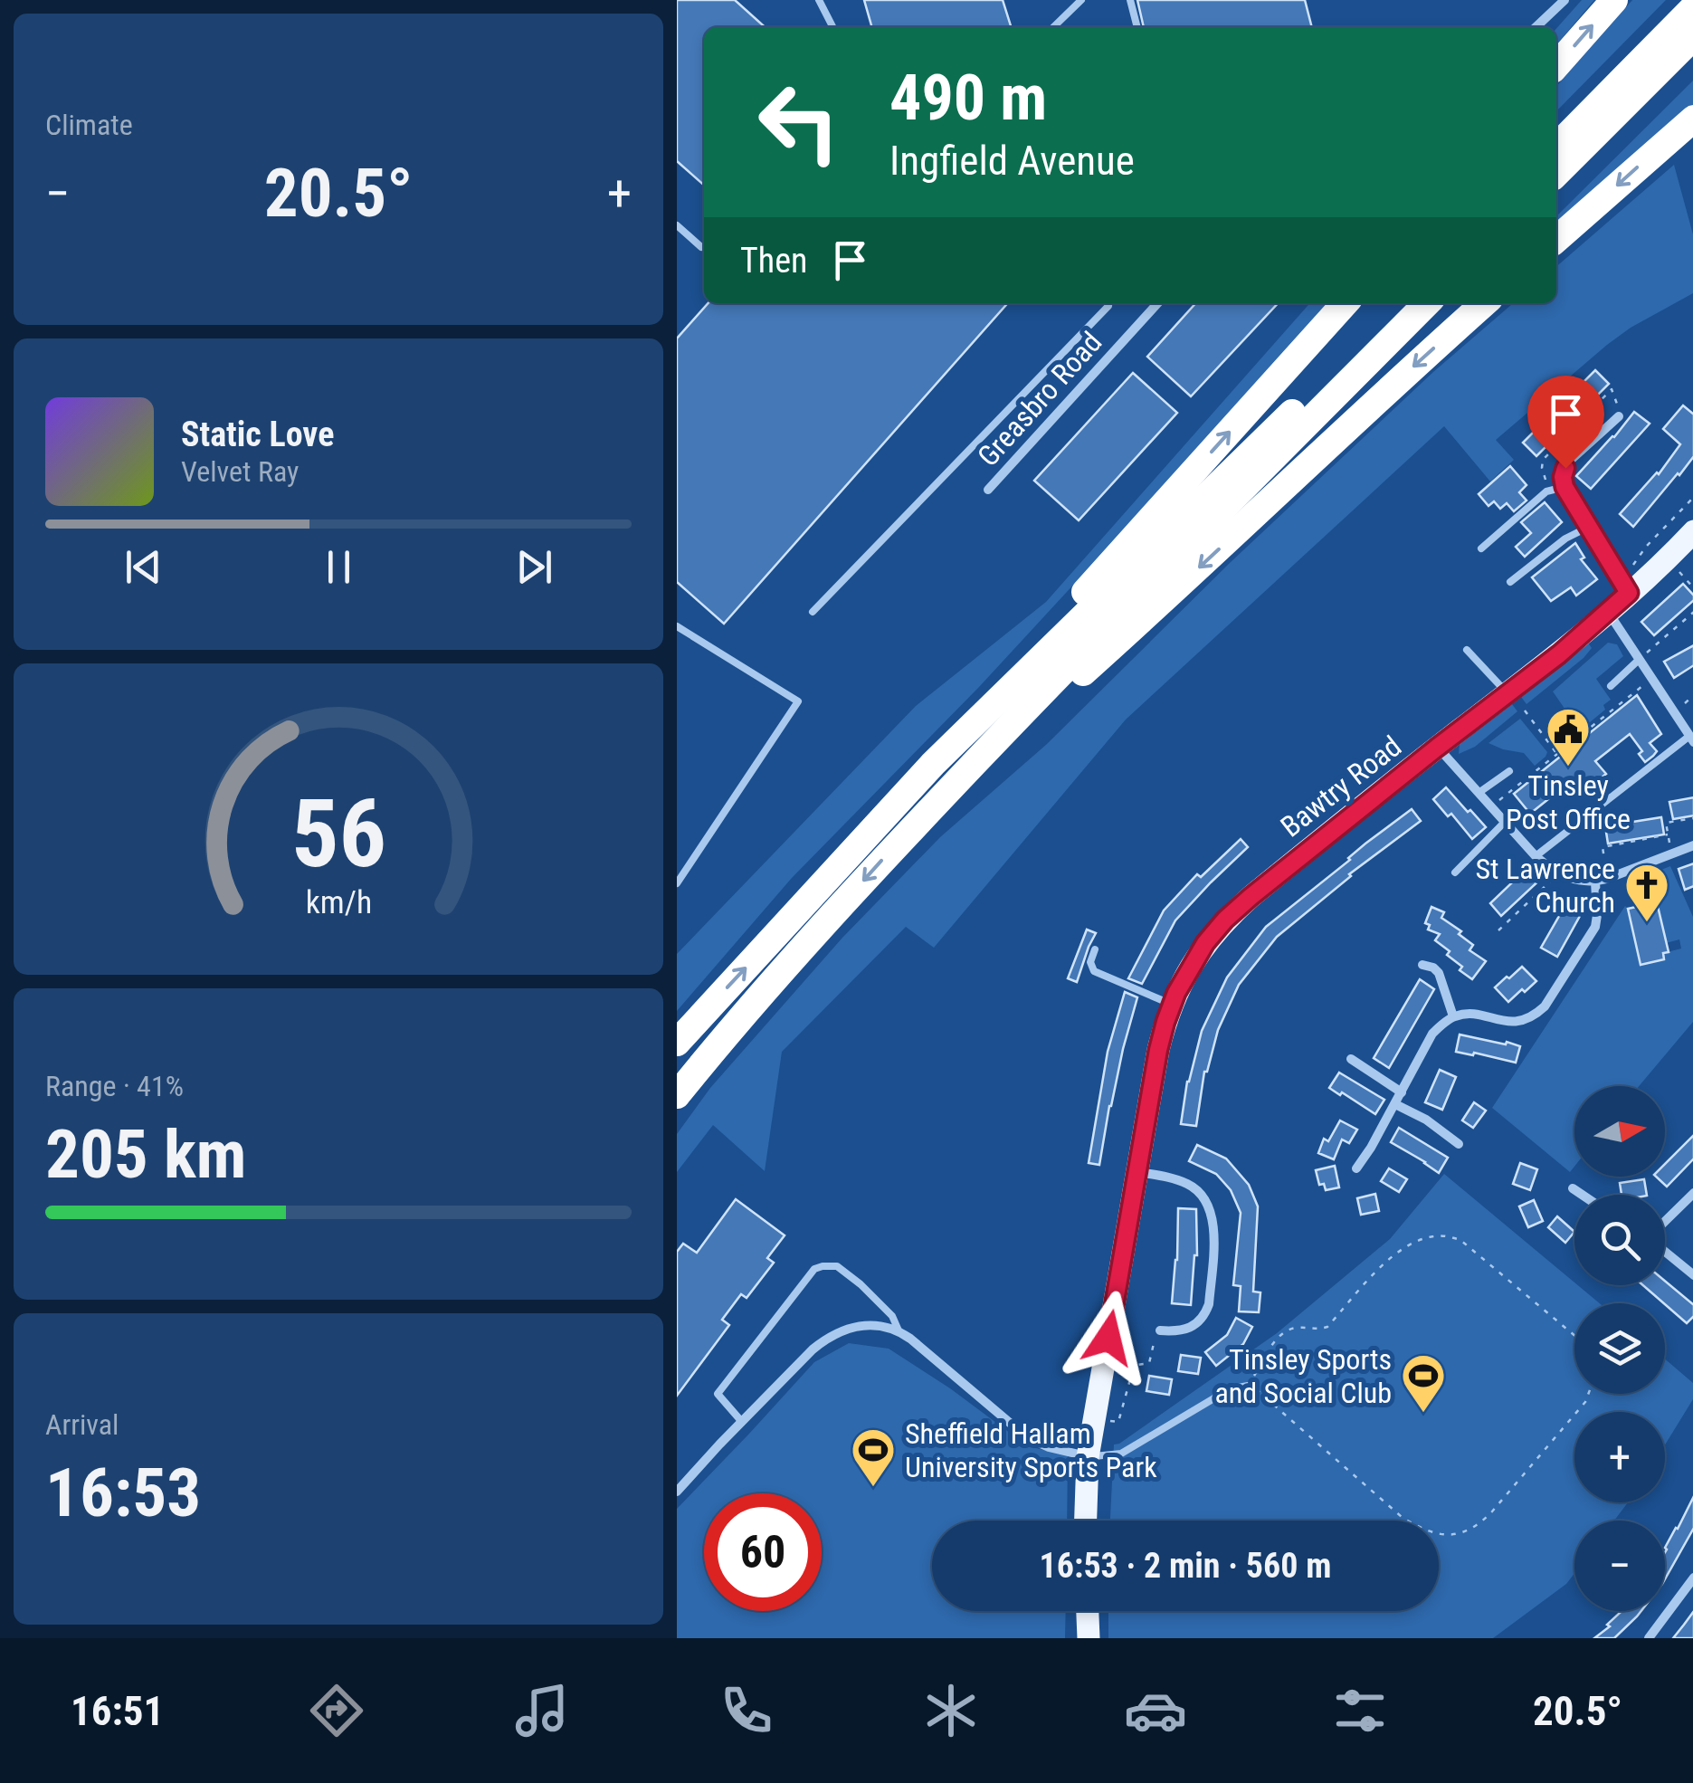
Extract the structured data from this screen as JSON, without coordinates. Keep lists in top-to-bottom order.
{
  "streets": {
    "main road": ["Bawtry Road"],
    "street": ["Greasbro Road"]
  },
  "places": {
    "public building": ["Tinsley Post Office"],
    "church": ["St Lawrence Church"],
    "sports": ["Tinsley Sports and Social Club", "Sheffield Hallam University Sports Park"]
  },
  "north": "right",
  "page": {
    "tile": [
      "Climate",
      ["Range · 41%", "205 km"],
      ["Arrival", "16:53"]
    ],
    "turn": ["490 m", "Ingfield Avenue"],
    "heat": ["−", "20.5°", "+"],
    "then": "Then",
    "song": ["Static Love", "Velvet Ray"],
    "map_buttons": ["+", "−"],
    "limit": "60",
    "trip": "16:53 · 2 min · 560 m",
    "tabs": ["16:51", "20.5°"],
    "gauge": ["56", "km/h"]
  }
}
